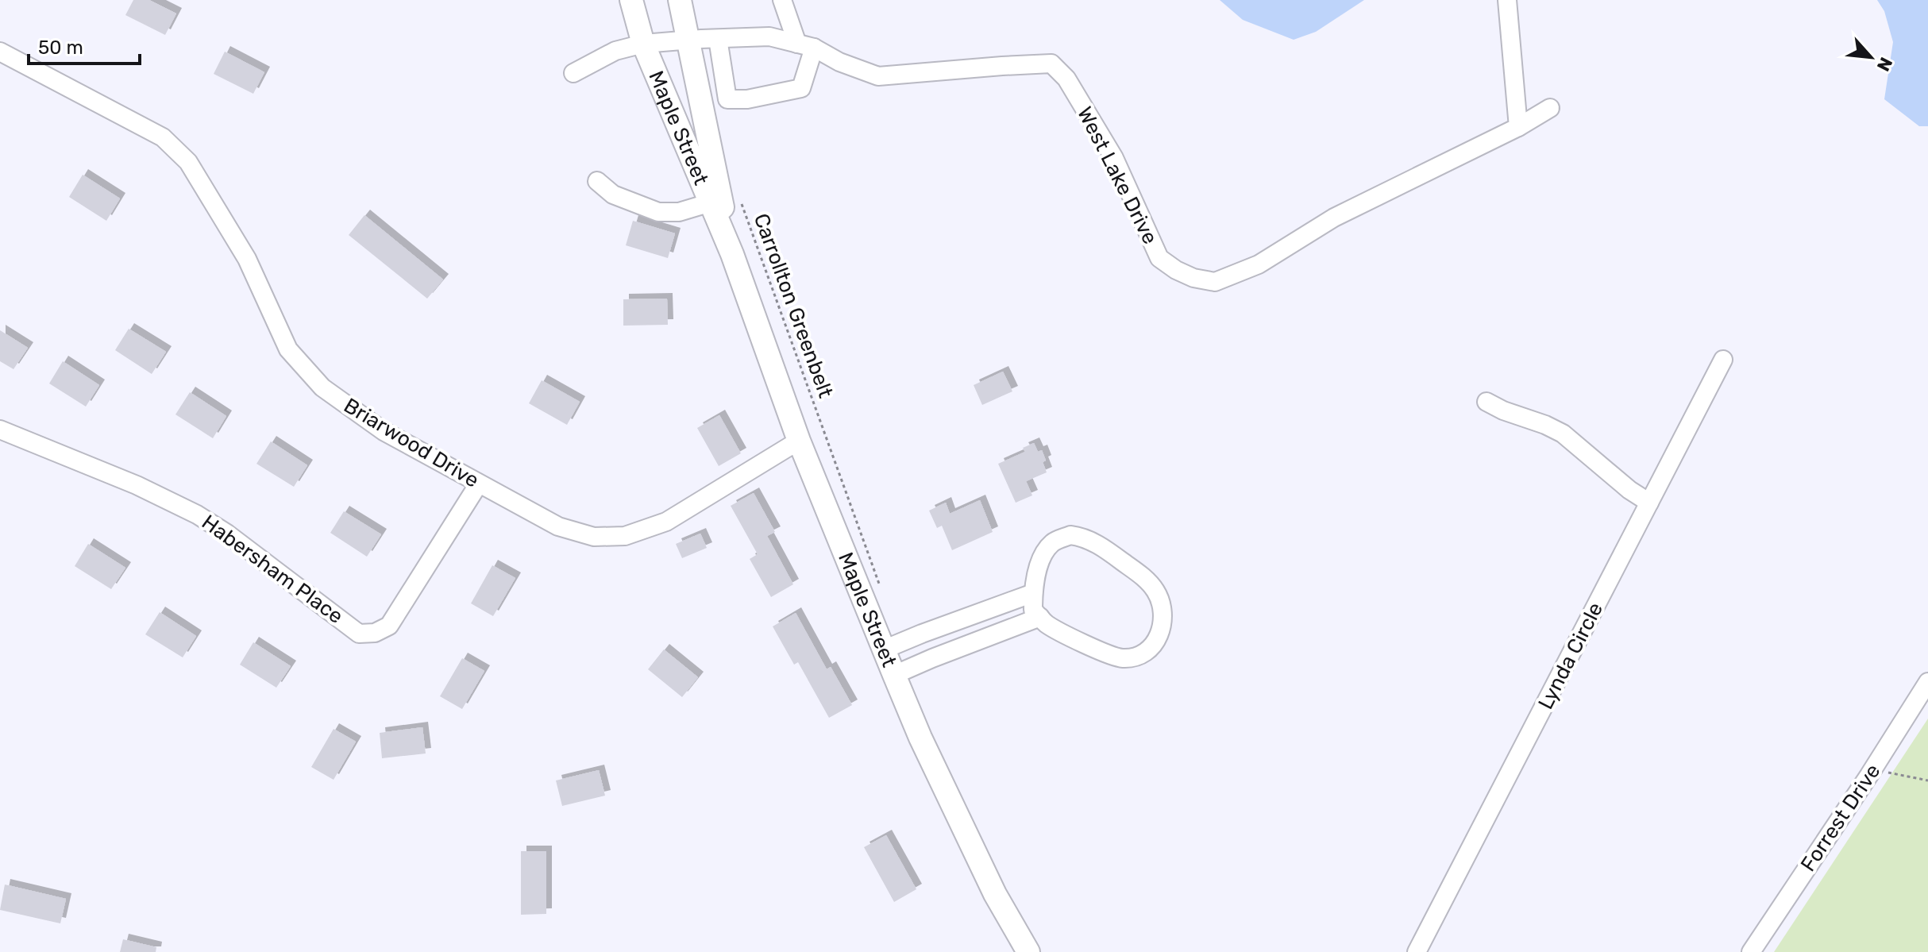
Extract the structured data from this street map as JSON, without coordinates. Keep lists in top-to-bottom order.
{
  "streets": {
    "main road": ["Maple Street"],
    "street": [
      "West Lake Drive",
      "Briarwood Drive",
      "Habersham Place",
      "Lynda Circle",
      "Forrest Drive"
    ],
    "path": ["Carrollton Greenbelt"]
  },
  "crossings": [
    ["Maple Street", "West Lake Drive"],
    ["Maple Street", "Briarwood Drive"],
    ["Briarwood Drive", "Habersham Place"]
  ],
  "scale_bar": "50 m",
  "north": "bottom right"
}
